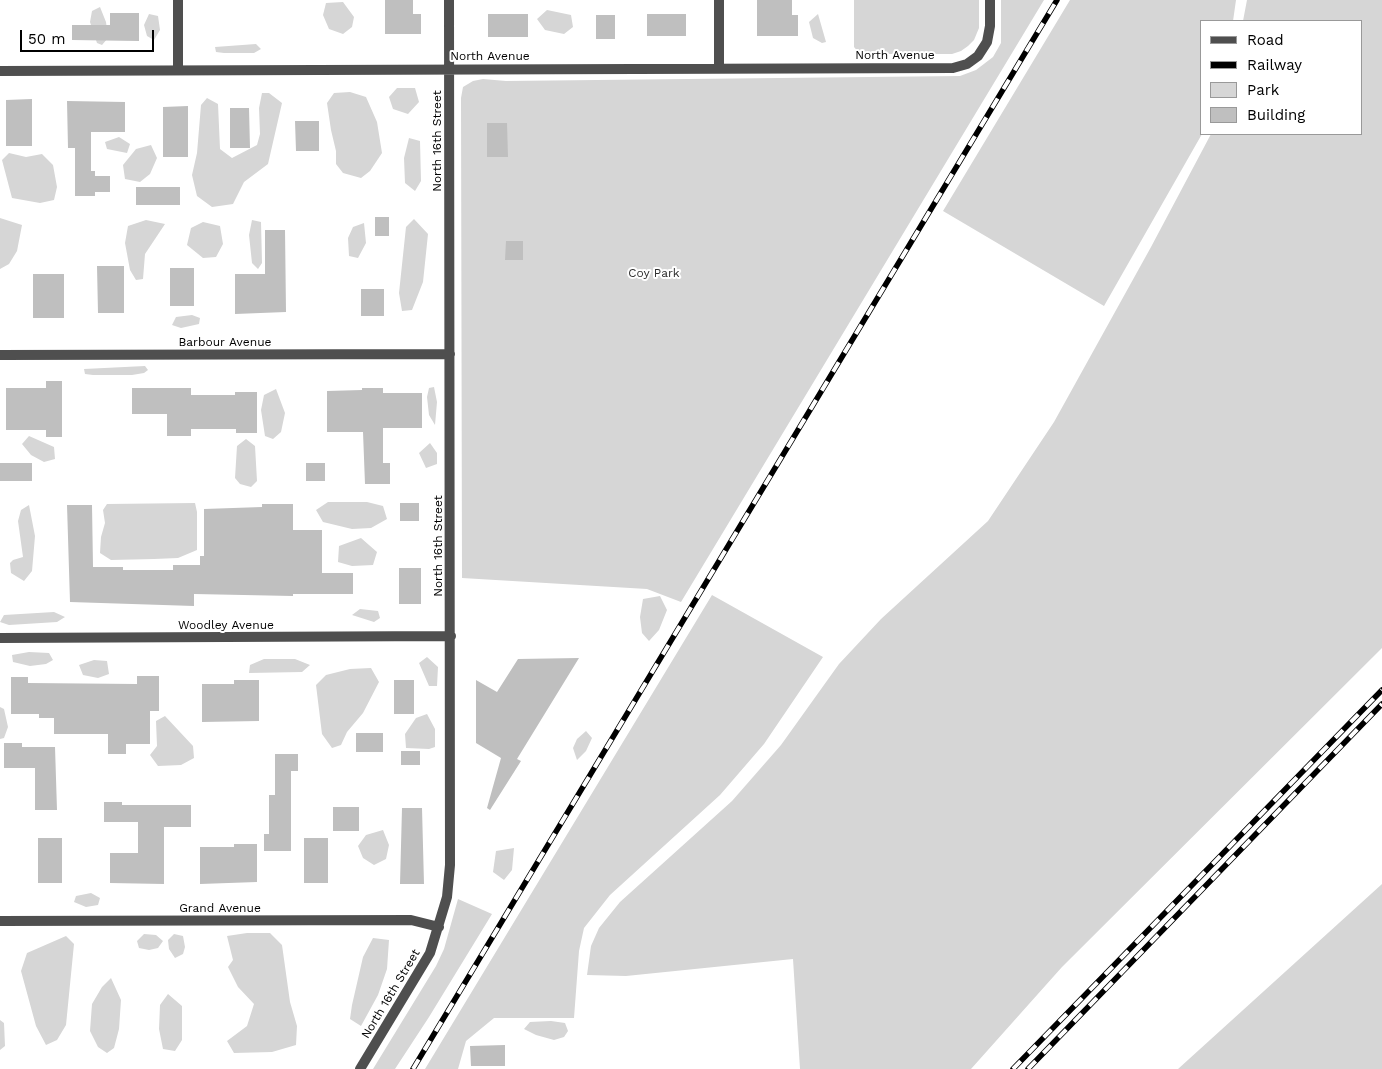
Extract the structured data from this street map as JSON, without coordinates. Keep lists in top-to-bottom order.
{
  "streets": {
    "street": [
      "North Avenue",
      "North 16th Street",
      "Barbour Avenue",
      "Woodley Avenue",
      "Grand Avenue"
    ]
  },
  "crossings": [
    ["North Avenue", "North 16th Street"],
    ["North 16th Street", "Barbour Avenue"],
    ["North 16th Street", "Woodley Avenue"],
    ["North 16th Street", "Grand Avenue"]
  ],
  "parks": ["Coy Park"],
  "legend": [
    "Road",
    "Railway",
    "Park",
    "Building"
  ],
  "scale_bar": "50 m"
}
